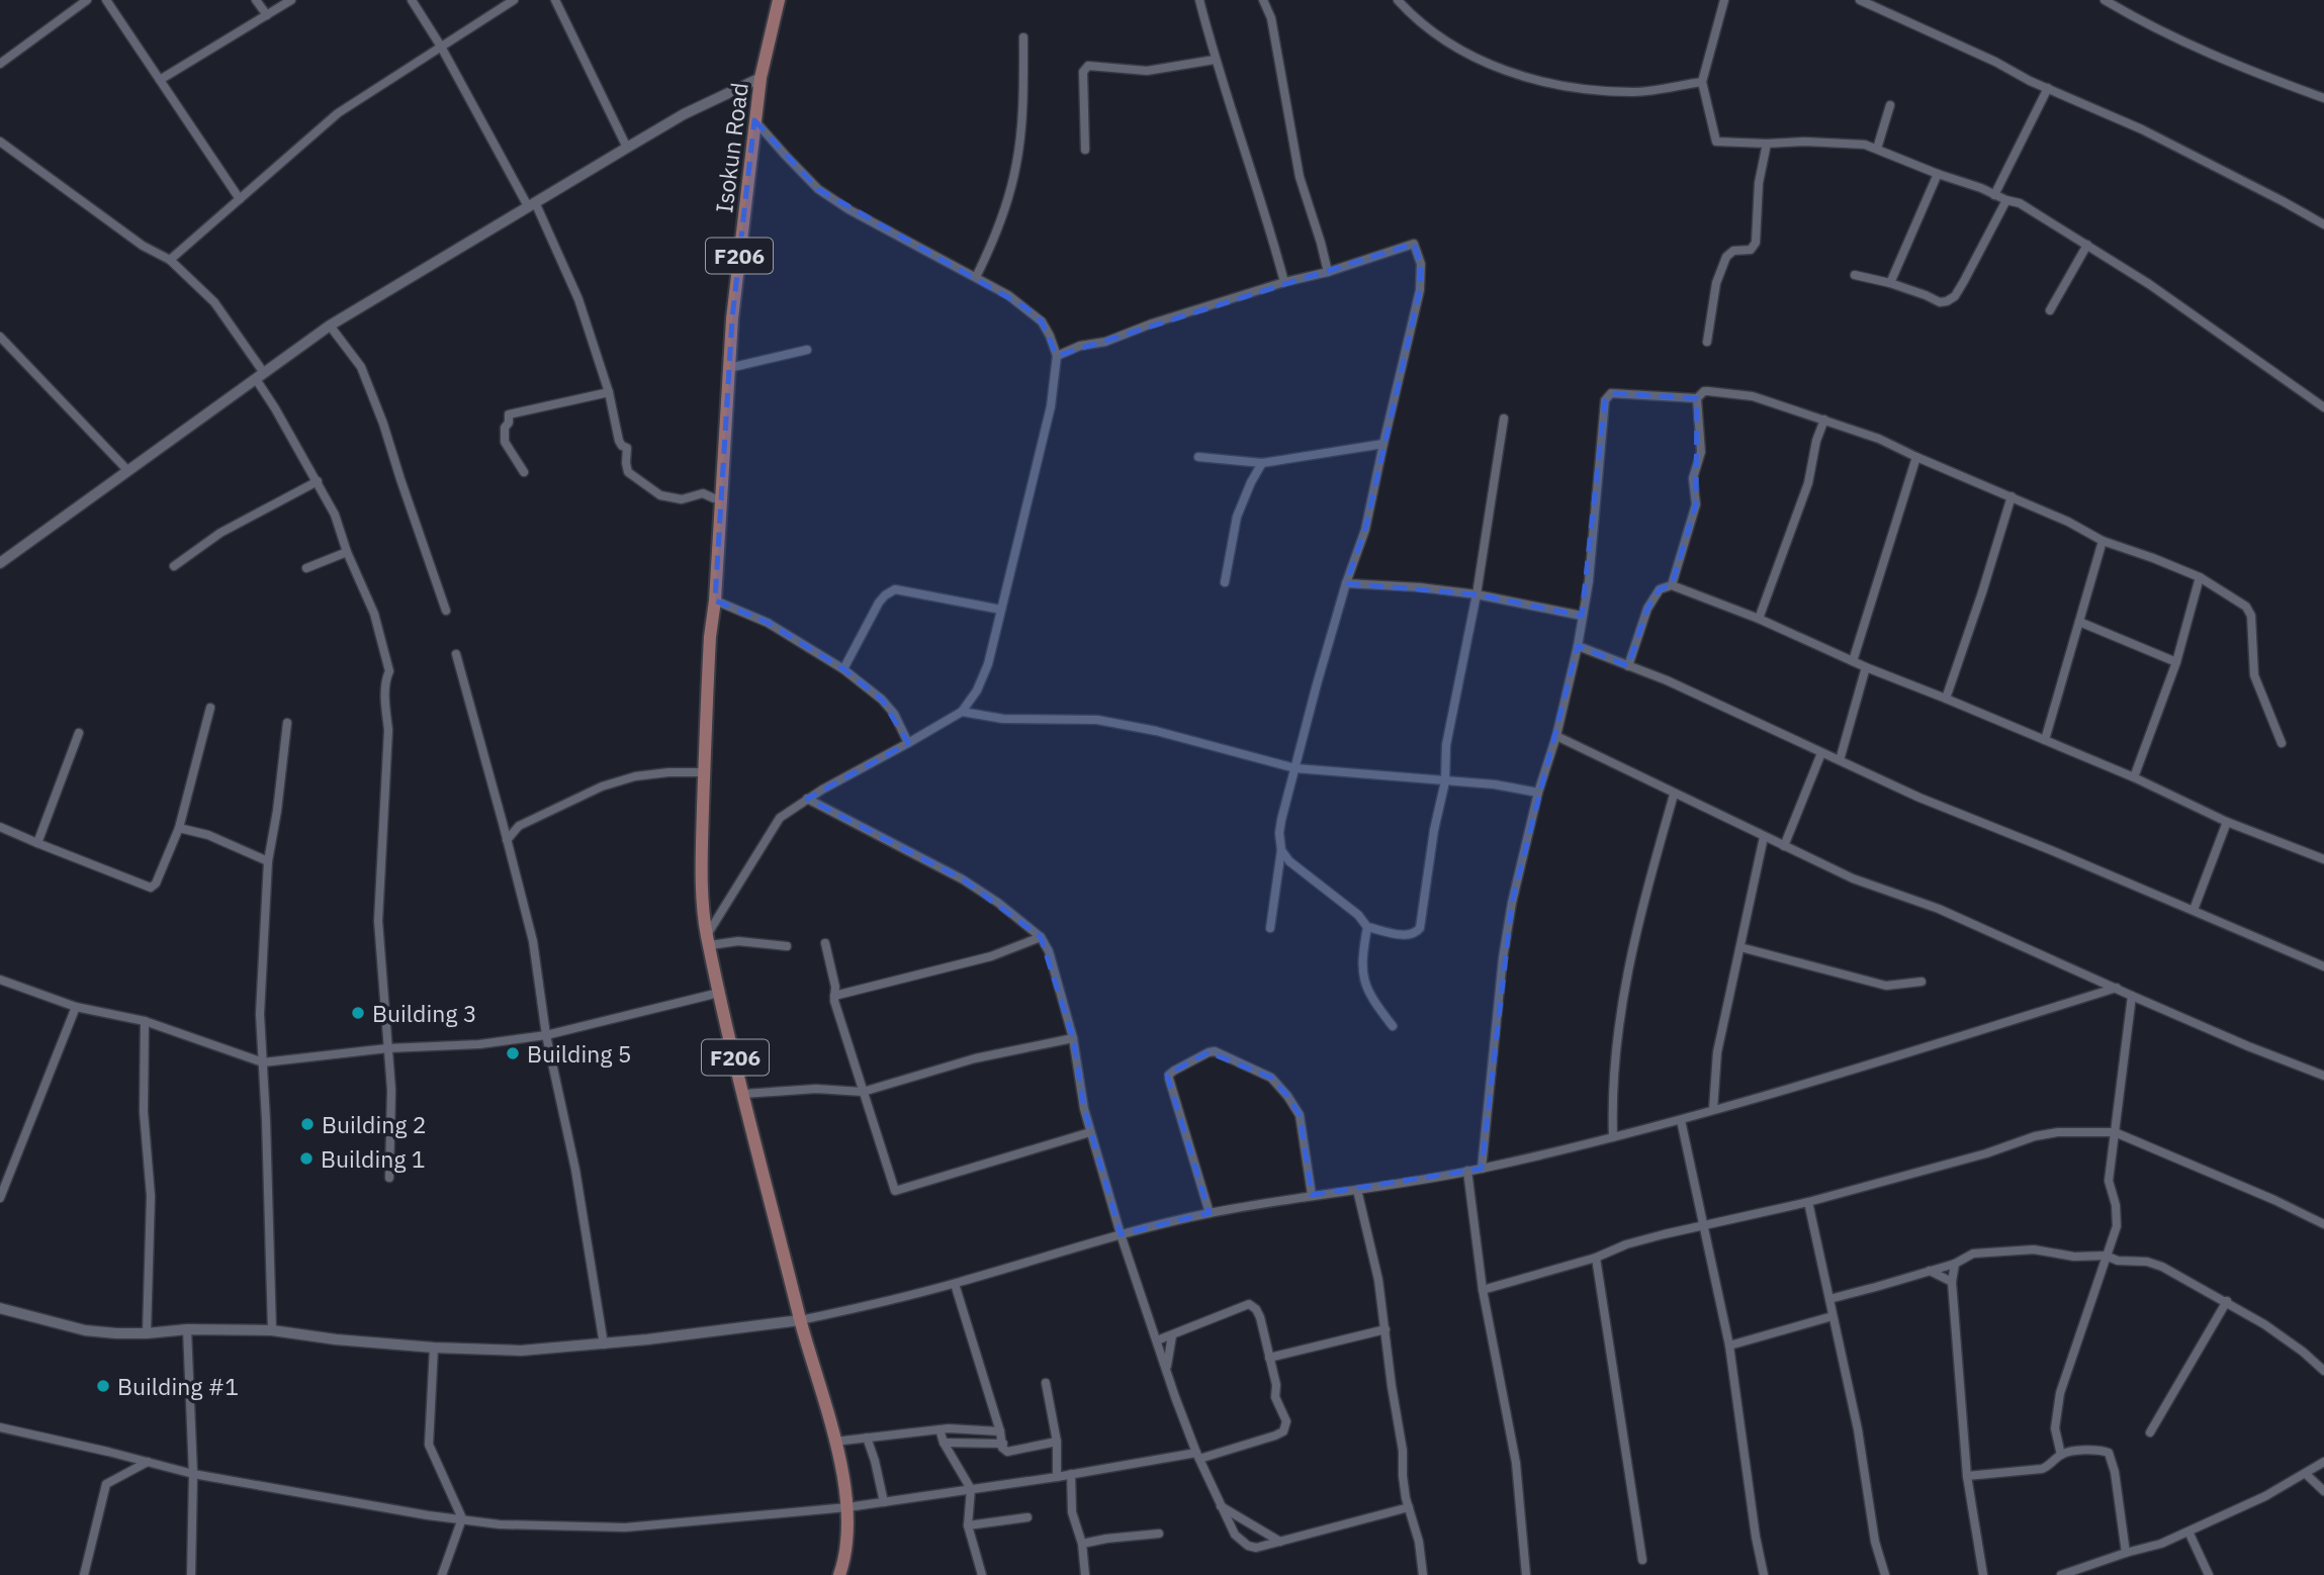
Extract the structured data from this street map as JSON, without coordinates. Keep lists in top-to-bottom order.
{
  "streets": {
    "main road": ["Isokun Road", "F206"]
  },
  "crossings": [
    ["Isokun Road", "F206"]
  ],
  "places": [
    "Building 3",
    "Building 5",
    "Building 2",
    "Building 1",
    "Building #1"
  ]
}
